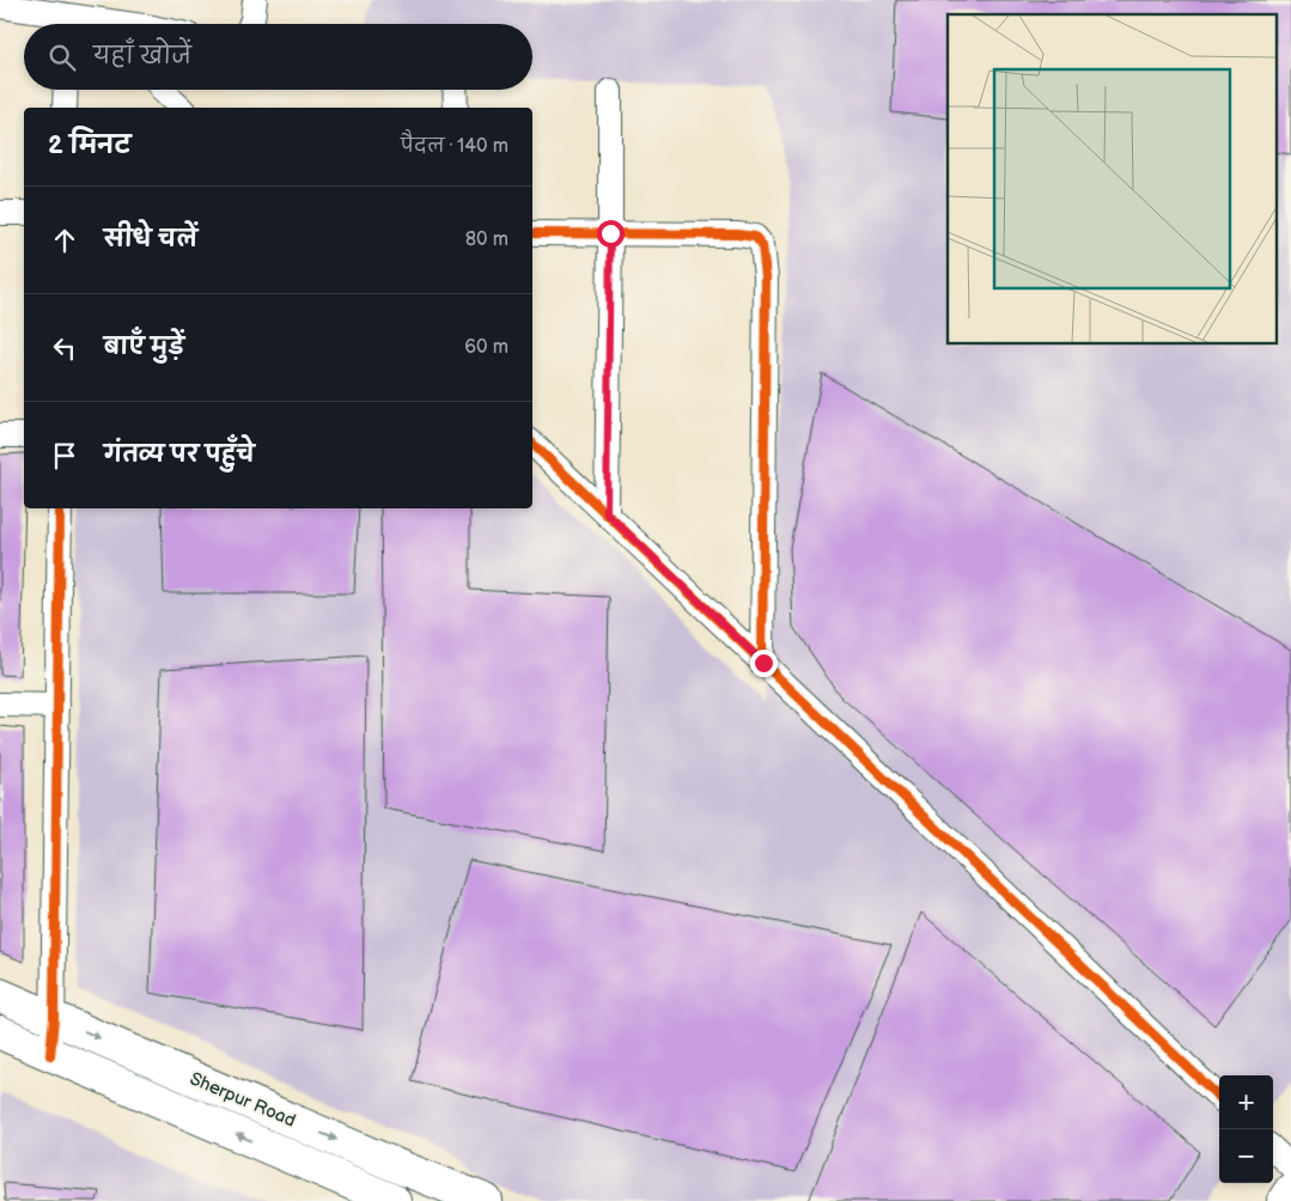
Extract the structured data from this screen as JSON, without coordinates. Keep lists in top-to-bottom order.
{
  "streets": {
    "street": ["Sherpur Road"]
  },
  "page": {
    "search": "यहाँ खोजें",
    "heading": ["2 मिनट", "पैदल · 140 m"],
    "list": [
      ["सीधे चलें", "80 m"],
      ["बाएँ मुड़ें", "60 m"],
      "गंतव्य पर पहुँचे"
    ],
    "map_buttons": ["+", "−"]
  }
}
